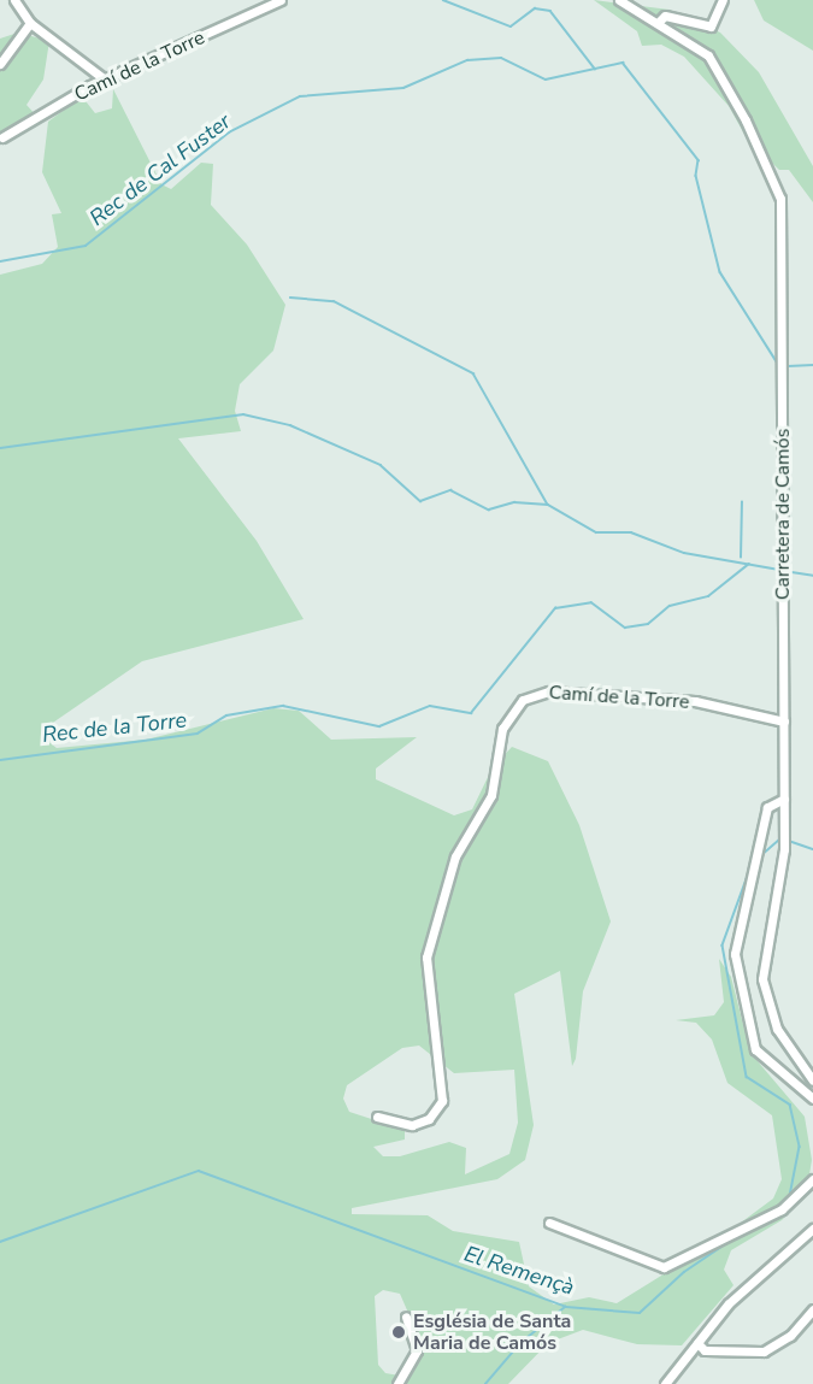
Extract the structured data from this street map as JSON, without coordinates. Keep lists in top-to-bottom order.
{
  "streets": {
    "street": ["Camí de la Torre", "Carretera de Camós"]
  },
  "crossings": [
    ["Camí de la Torre", "Carretera de Camós"]
  ],
  "water": ["Rec de Cal Fuster", "Rec de la Torre", "El Remençà"],
  "places": ["Església de Santa Maria de Camós"]
}
